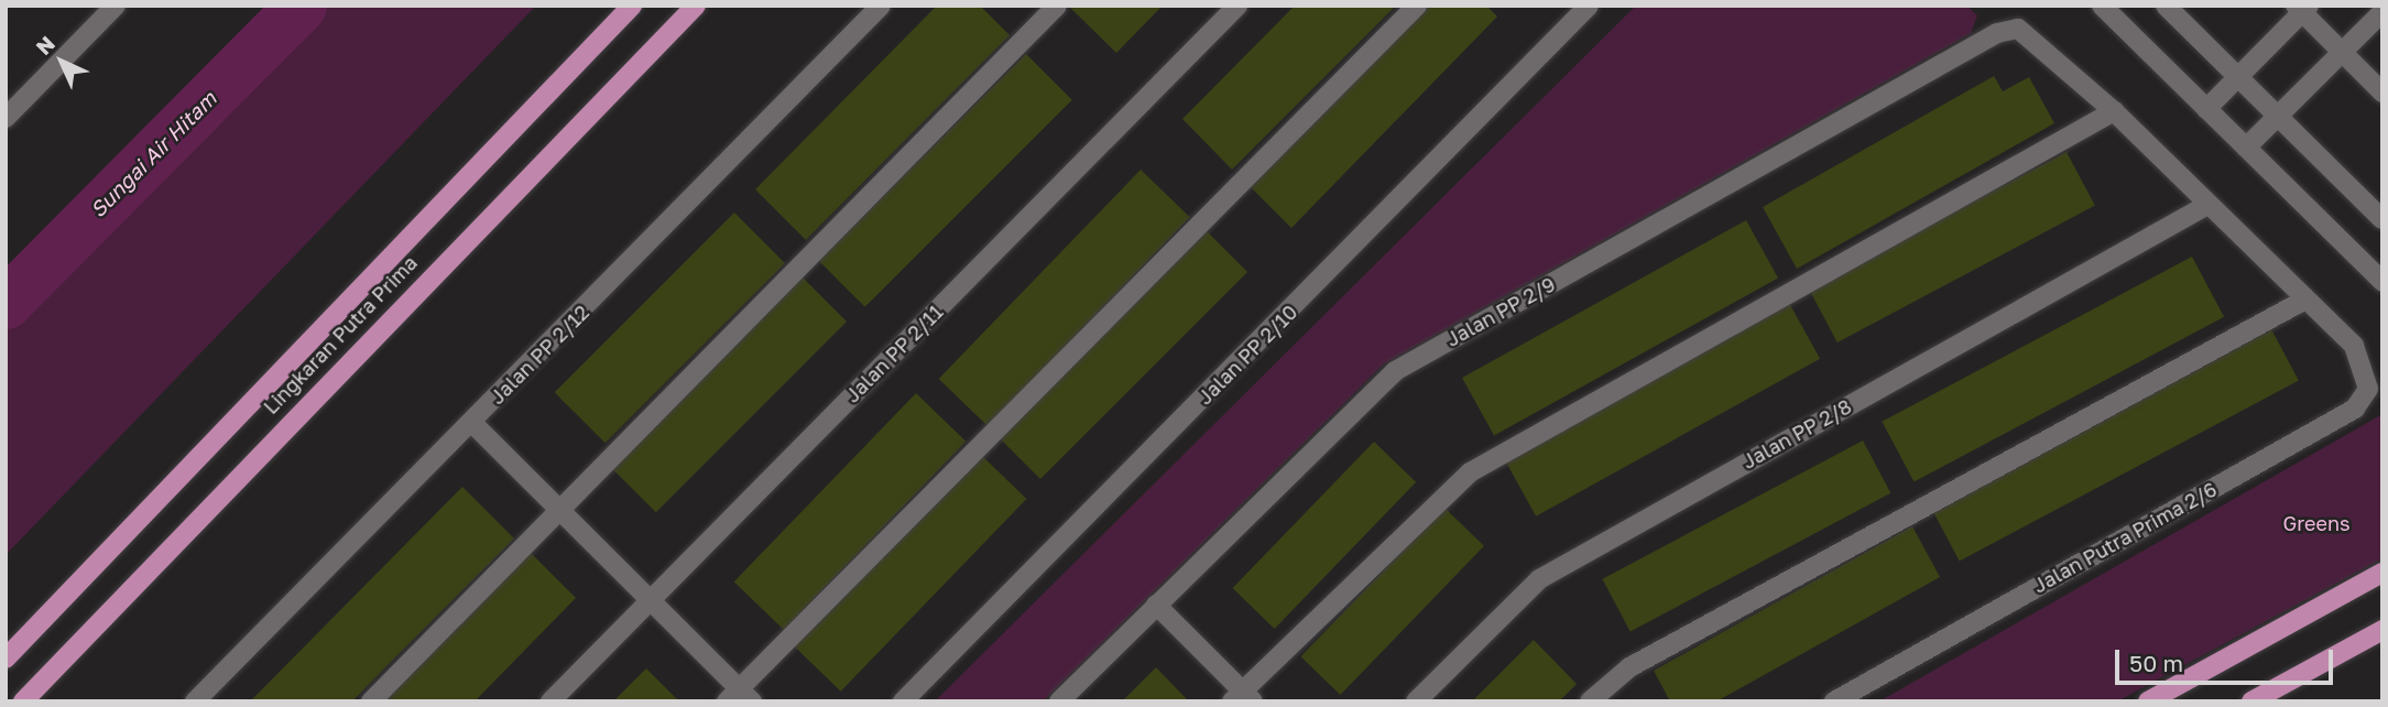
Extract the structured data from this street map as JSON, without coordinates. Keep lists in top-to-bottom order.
{
  "streets": {
    "main road": ["Lingkaran Putra Prima"],
    "street": [
      "Jalan PP 2/9",
      "Jalan PP 2/11",
      "Jalan PP 2/12",
      "Jalan PP 2/10",
      "Jalan PP 2/8",
      "Jalan Putra Prima 2/6"
    ]
  },
  "water": ["Sungai Air Hitam"],
  "parks": ["Greens"],
  "scale_bar": "50 m",
  "north": "top left"
}
